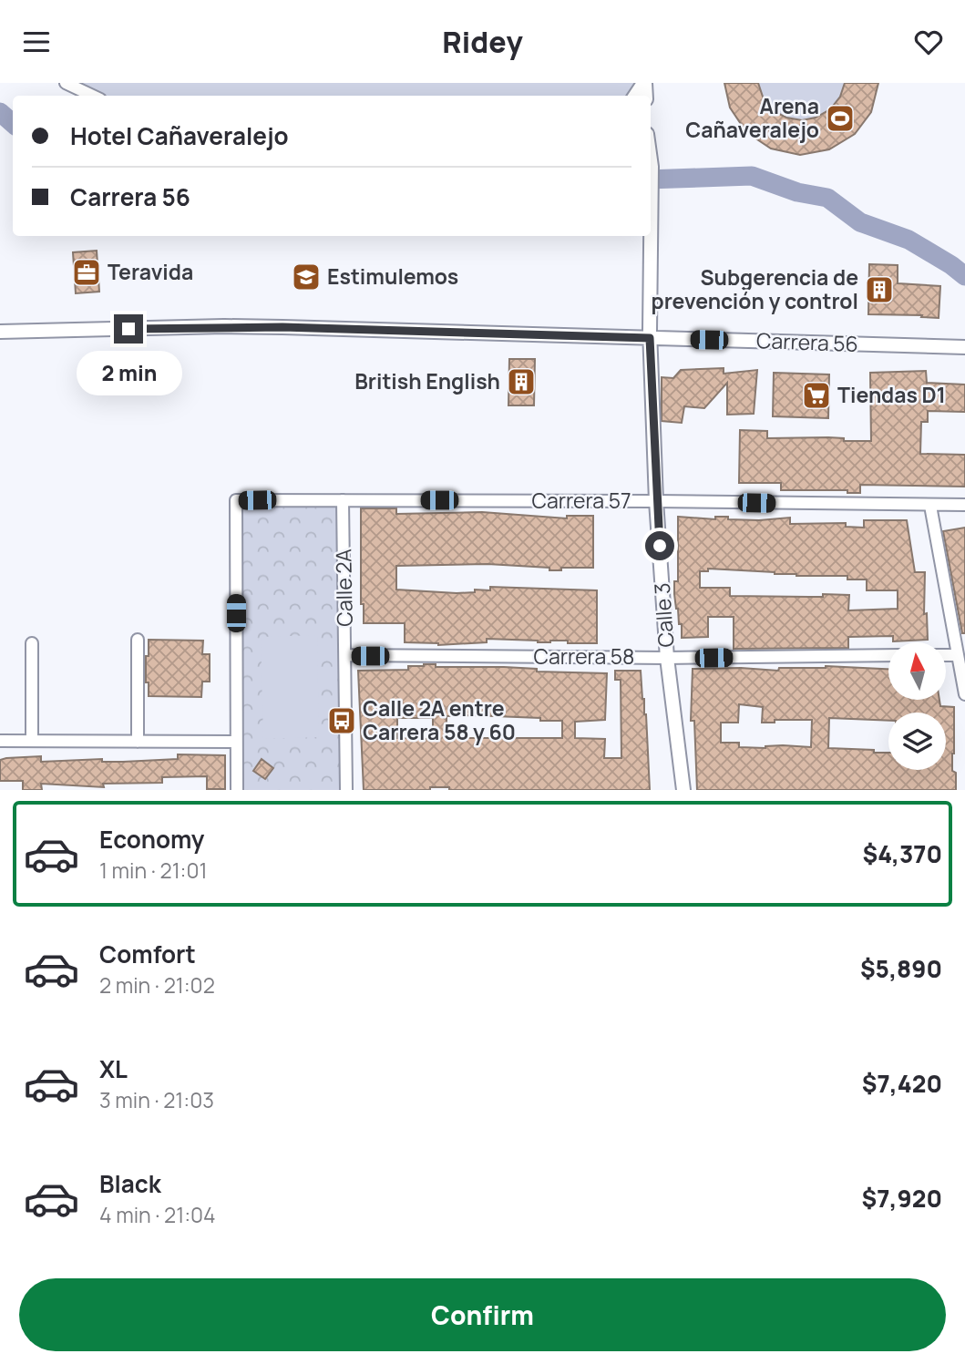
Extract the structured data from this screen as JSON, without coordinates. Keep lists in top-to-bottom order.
{
  "streets": {
    "street": [
      "Carrera 56",
      "Carrera 57",
      "Calle 2A",
      "Calle 3",
      "Carrera 58"
    ]
  },
  "crossings": [
    ["Carrera 56", "Calle 3"],
    ["Carrera 57", "Calle 2A"],
    ["Carrera 57", "Calle 3"],
    ["Calle 2A", "Carrera 58"],
    ["Calle 3", "Carrera 58"]
  ],
  "places": {
    "sports": ["Arena Cañaveralejo"],
    "office": ["Teravida"],
    "school or university": ["Estimulemos"],
    "building": ["Subgerencia de prevención y control", "British English"],
    "supermarket": ["Tiendas D1"],
    "bus stop": ["Calle 2A entre Carrera 58 y 60"]
  },
  "north": "top",
  "page": {
    "header": "Ridey",
    "banner": ["Hotel Cañaveralejo", "Carrera 56"],
    "bubble": "2 min",
    "list": [
      {
        "name": "Economy",
        "note": "1 min · 21:01",
        "value": "$4,370"
      },
      {
        "name": "Comfort",
        "note": "2 min · 21:02",
        "value": "$5,890"
      },
      {
        "name": "XL",
        "note": "3 min · 21:03",
        "value": "$7,420"
      },
      {
        "name": "Black",
        "note": "4 min · 21:04",
        "value": "$7,920"
      }
    ],
    "buttons": "Confirm"
  }
}
